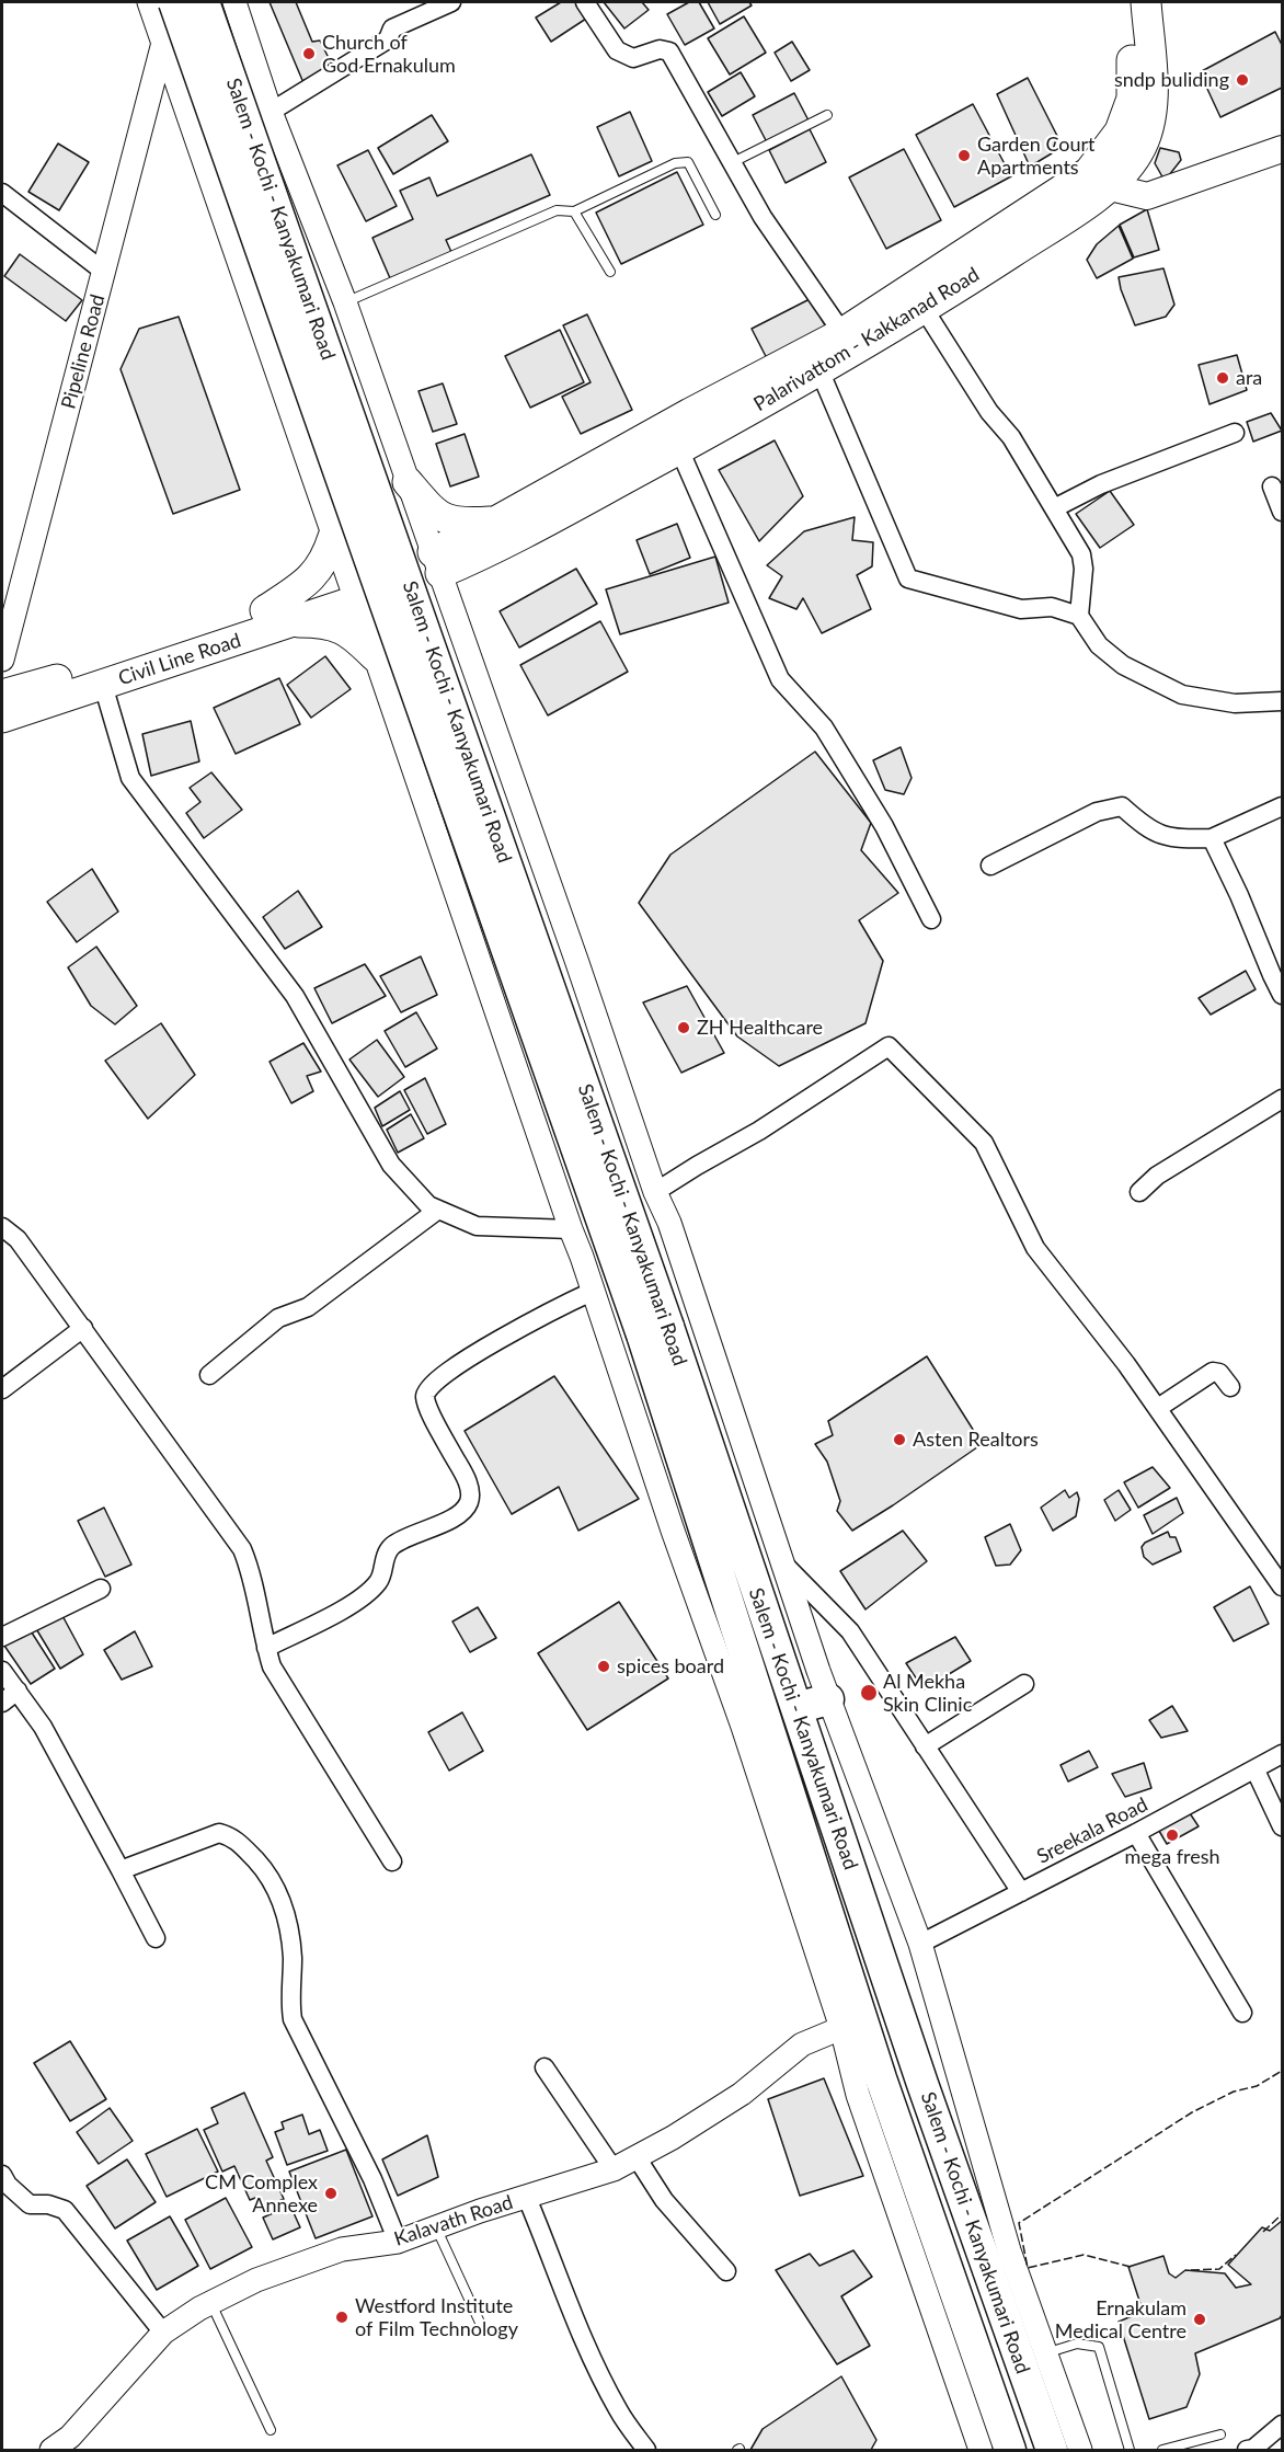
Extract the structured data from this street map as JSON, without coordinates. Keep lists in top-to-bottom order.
{
  "streets": {
    "highway": ["Salem - Kochi - Kanyakumari Road"],
    "main road": ["Palarivattom - Kakkanad Road", "Civil Line Road"],
    "street": ["Pipeline Road", "Sreekala Road", "Kalavath Road"]
  },
  "crossings": [
    ["Salem - Kochi - Kanyakumari Road", "Palarivattom - Kakkanad Road"],
    ["Salem - Kochi - Kanyakumari Road", "Pipeline Road"],
    ["Salem - Kochi - Kanyakumari Road", "Civil Line Road"],
    ["Salem - Kochi - Kanyakumari Road", "Sreekala Road"]
  ],
  "places": [
    "Church of God Ernakulum",
    "sndp buliding",
    "Garden Court Apartments",
    "ara",
    "ZH Healthcare",
    "Asten Realtors",
    "spices board",
    "Al Mekha Skin Clinic",
    "mega fresh",
    "CM Complex Annexe",
    "Westford Institute of Film Technology",
    "Ernakulam Medical Centre"
  ]
}
